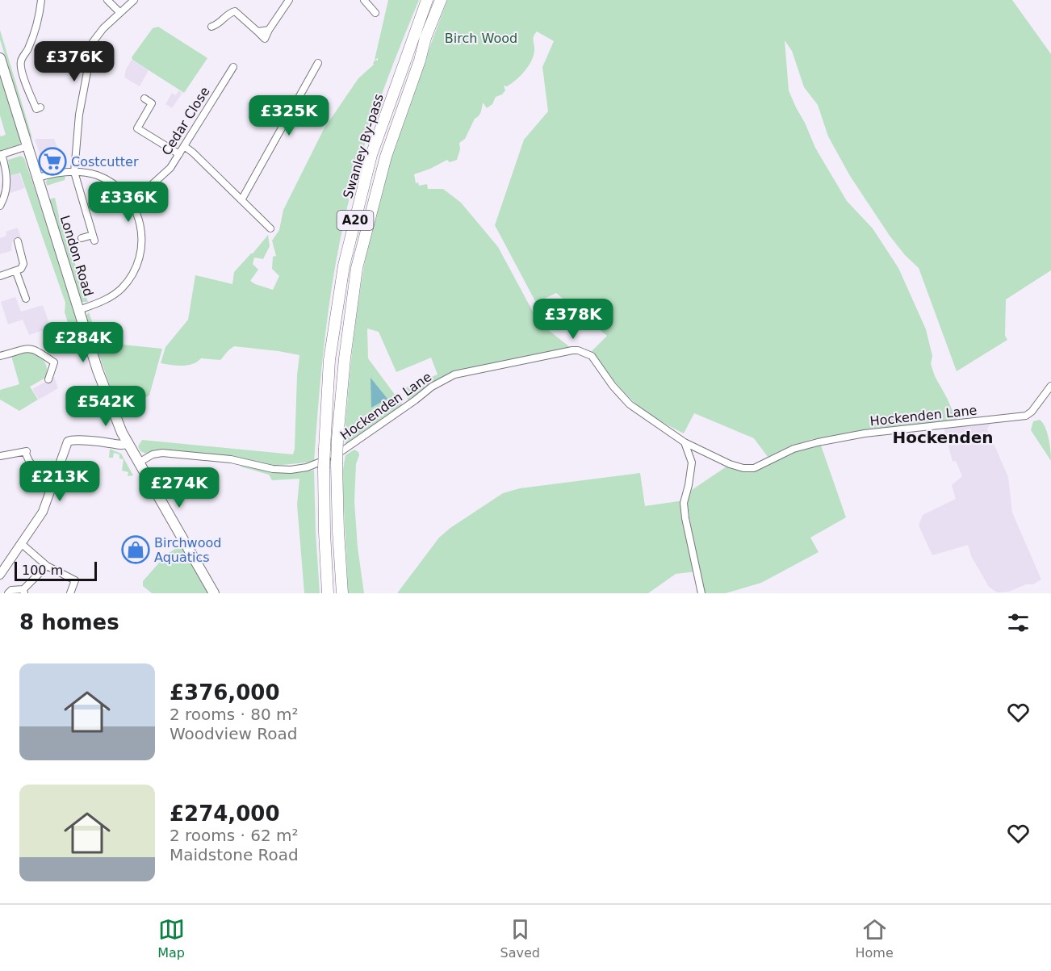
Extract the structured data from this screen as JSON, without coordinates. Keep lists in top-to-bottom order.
{
  "streets": {
    "highway": ["Swanley By-pass", "A20"],
    "main road": ["London Road"],
    "street": ["Cedar Close", "Hockenden Lane"]
  },
  "crossings": [
    ["London Road", "Hockenden Lane"]
  ],
  "districts": ["Hockenden"],
  "parks": ["Birch Wood"],
  "places": {
    "supermarket": ["Costcutter"],
    "shop": ["Birchwood Aquatics"]
  },
  "scale_bar": "100 m",
  "page": {
    "price": [
      "£376K",
      "£325K",
      "£336K",
      "£378K",
      "£284K",
      "£542K",
      "£213K",
      "£274K"
    ],
    "scale": "100 m",
    "heading": "8 homes",
    "list": [
      {
        "name": "£376,000",
        "note": "2 rooms · 80 m² · Woodview Road"
      },
      {
        "name": "£274,000",
        "note": "2 rooms · 62 m² · Maidstone Road"
      }
    ],
    "tabs": ["Map", "Saved", "Home"]
  }
}
